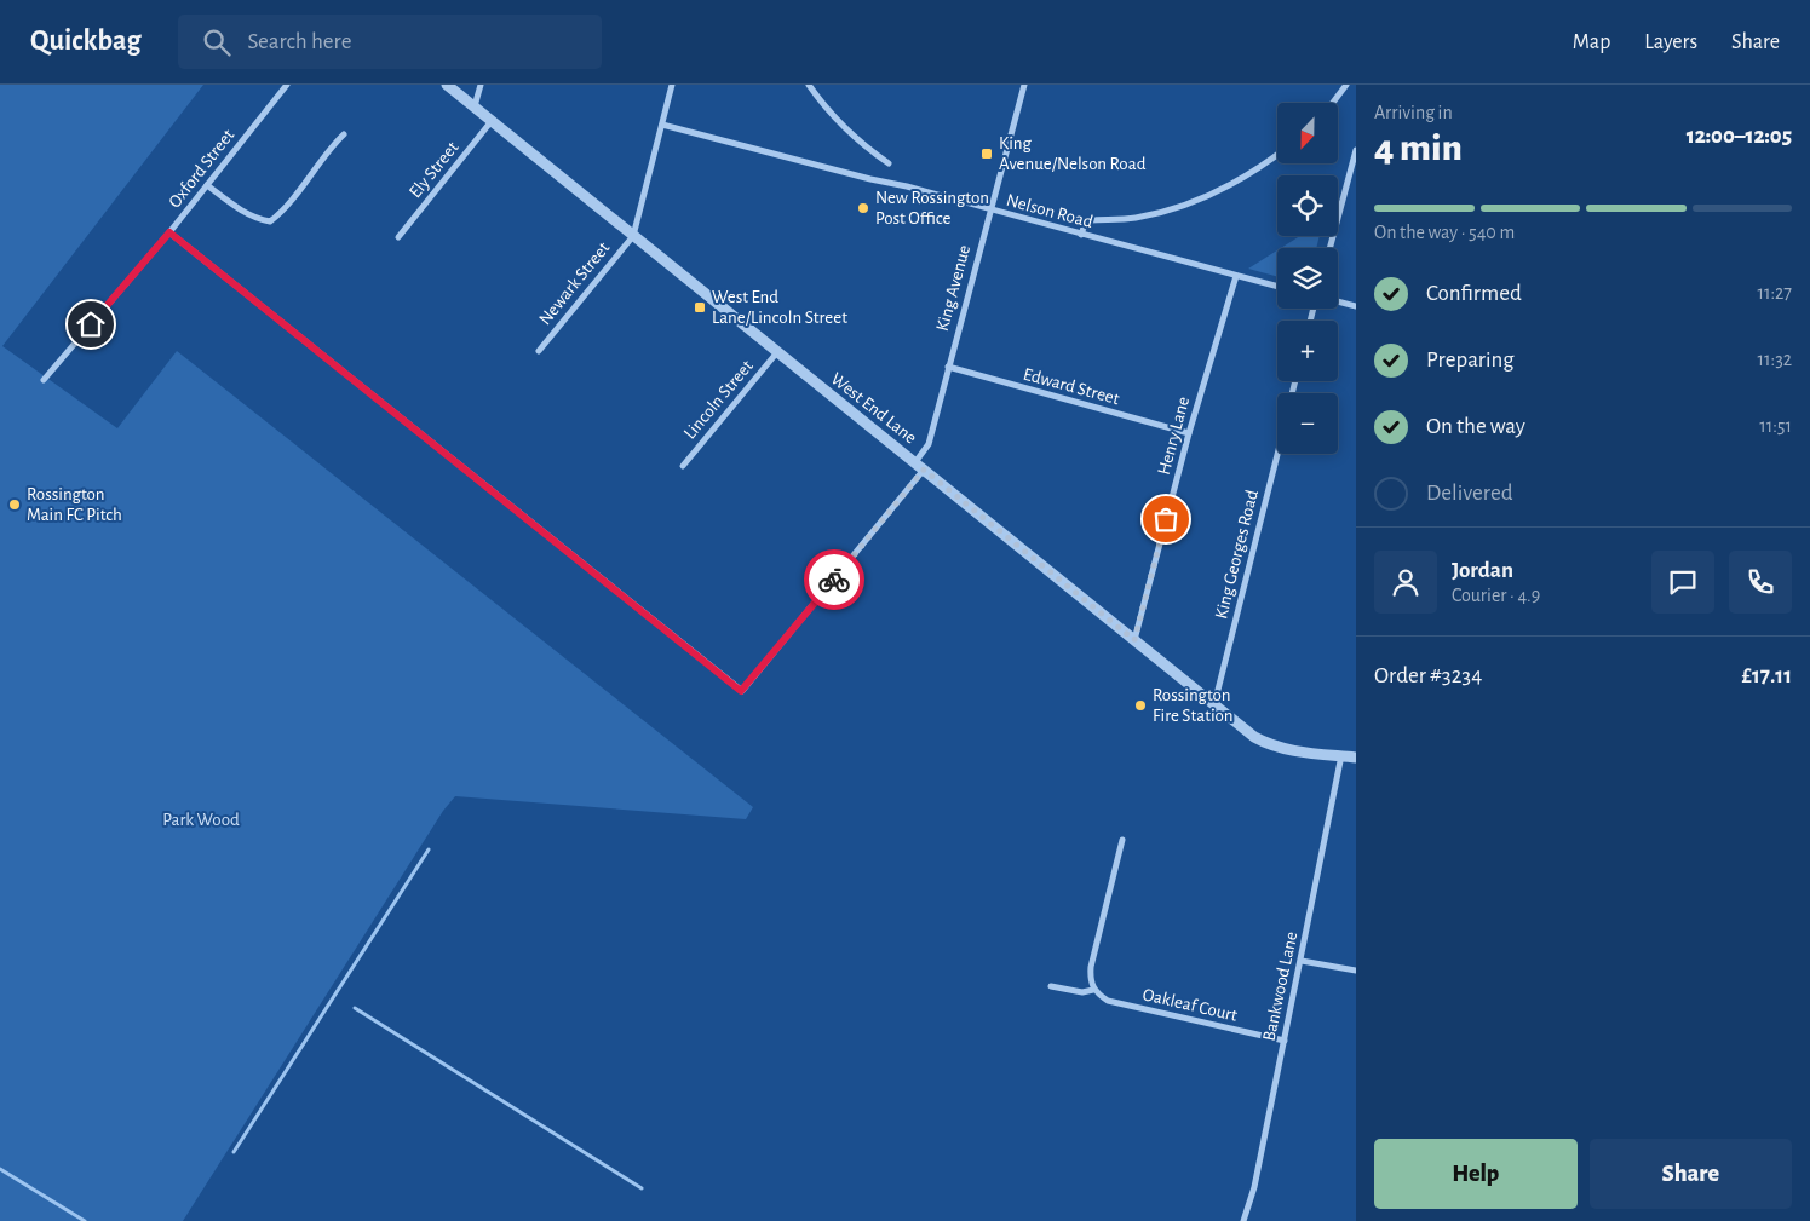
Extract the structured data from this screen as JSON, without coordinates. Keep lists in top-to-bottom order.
{
  "streets": {
    "street": [
      "Oxford Street",
      "Ely Street",
      "Nelson Road",
      "Newark Street",
      "King Avenue",
      "Edward Street",
      "Lincoln Street",
      "West End Lane",
      "Henry Lane",
      "King Georges Road",
      "Bankwood Lane",
      "Oakleaf Court"
    ]
  },
  "crossings": [
    ["Oxford Street", "King Avenue"],
    ["Ely Street", "West End Lane"],
    ["Nelson Road", "King Avenue"],
    ["Nelson Road", "Henry Lane"],
    ["Newark Street", "West End Lane"],
    ["King Avenue", "Edward Street"],
    ["King Avenue", "West End Lane"],
    ["Edward Street", "Henry Lane"],
    ["Lincoln Street", "West End Lane"],
    ["West End Lane", "Henry Lane"],
    ["West End Lane", "King Georges Road"],
    ["West End Lane", "Bankwood Lane"],
    ["Bankwood Lane", "Oakleaf Court"]
  ],
  "parks": ["Park Wood"],
  "places": {
    "transit": ["King Avenue/Nelson Road", "West End Lane/Lincoln Street"],
    "other": ["New Rossington Post Office", "Rossington Main FC Pitch", "Rossington Fire Station"]
  },
  "north": "bottom",
  "page": {
    "header": "Quickbag",
    "search": "Search here",
    "nav": ["Map", "Layers", "Share"],
    "heading": ["4 min", "Arriving in", "12:00–12:05"],
    "panel": [
      "Jordan",
      "Courier · 4.9",
      "Order #3234",
      "£17.11"
    ],
    "map_buttons": ["+", "−"],
    "bar": "On the way · 540 m",
    "list": [
      ["Confirmed", "11:27"],
      ["Preparing", "11:32"],
      ["On the way", "11:51"],
      "Delivered"
    ],
    "buttons": ["Help", "Share"]
  }
}
